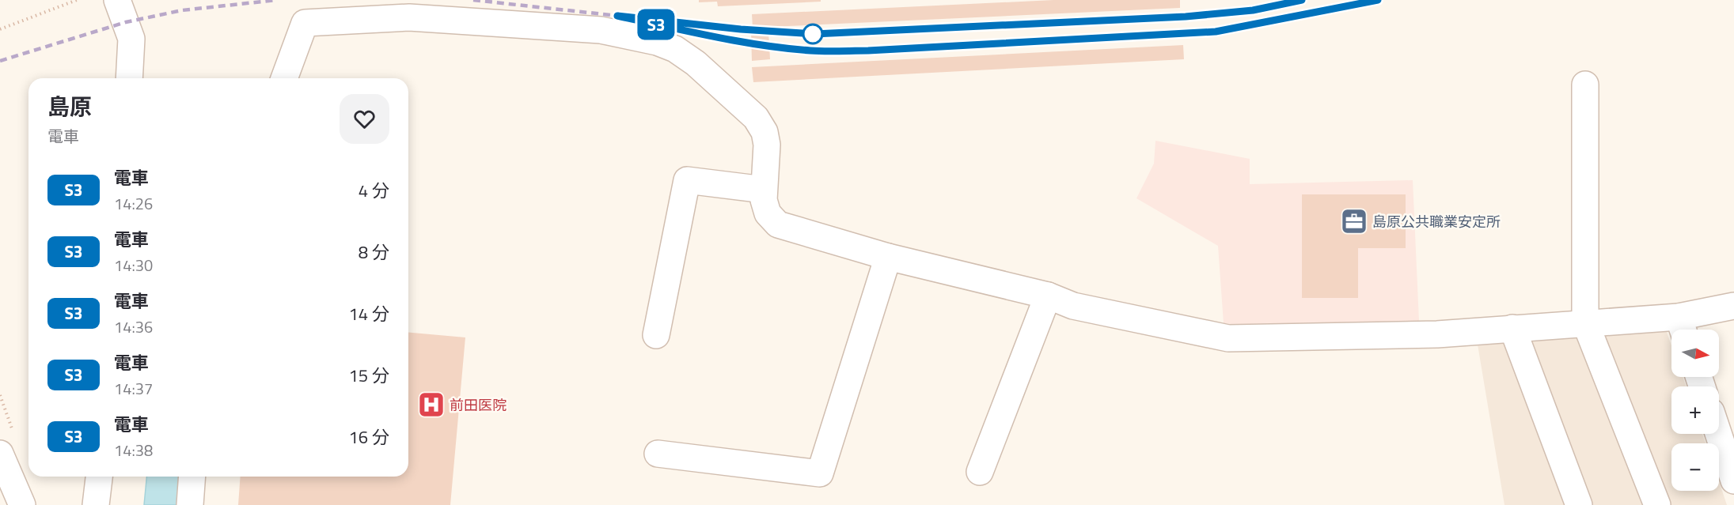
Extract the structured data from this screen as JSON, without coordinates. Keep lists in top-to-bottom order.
{
  "places": {
    "office": ["島原公共職業安定所"],
    "hospital": ["前田医院"]
  },
  "north": "right",
  "page": {
    "on_map": "S3",
    "heading": ["島原", "電車"],
    "list": [
      {
        "mark": "S3",
        "name": "電車",
        "note": "14:26",
        "value": "4 分"
      },
      {
        "mark": "S3",
        "name": "電車",
        "note": "14:30",
        "value": "8 分"
      },
      {
        "mark": "S3",
        "name": "電車",
        "note": "14:36",
        "value": "14 分"
      },
      {
        "mark": "S3",
        "name": "電車",
        "note": "14:37",
        "value": "15 分"
      },
      {
        "mark": "S3",
        "name": "電車",
        "note": "14:38",
        "value": "16 分"
      }
    ],
    "map_buttons": ["+", "−"]
  }
}
